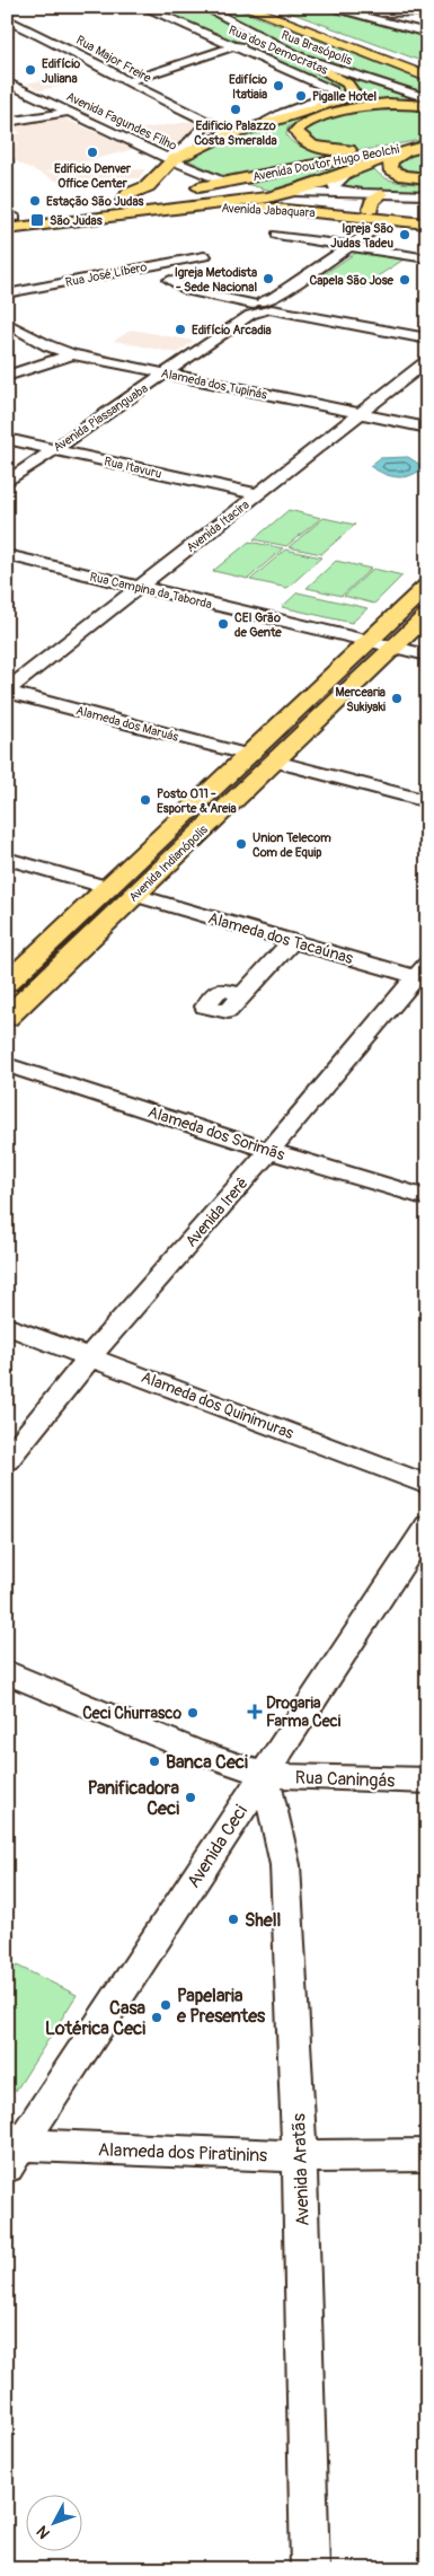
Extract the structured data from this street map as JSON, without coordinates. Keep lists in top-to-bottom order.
{
  "streets": {
    "main road": ["Avenida Doutor Hugo Beolchi", "Avenida Jabaquara", "Avenida Indianópolis"],
    "street": [
      "Rua Brasópolis",
      "Rua dos Democratas",
      "Rua Major Freire",
      "Avenida Fagundes Filho",
      "Rua José Líbero",
      "Alameda dos Tupinás",
      "Avenida Piassanguaba",
      "Rua Itavuru",
      "Avenida Itacira",
      "Rua Campina da Taborda",
      "Alameda dos Maruás",
      "Alameda dos Tacaúnas",
      "Alameda dos Sorimãs",
      "Avenida Irerê",
      "Alameda dos Quinimuras",
      "Rua Caningás",
      "Avenida Ceci",
      "Alameda dos Piratinins",
      "Avenida Aratãs"
    ]
  },
  "crossings": [
    ["Avenida Fagundes Filho", "Avenida Doutor Hugo Beolchi"],
    ["Avenida Fagundes Filho", "Avenida Jabaquara"],
    ["Avenida Doutor Hugo Beolchi", "Avenida Jabaquara"],
    ["Avenida Jabaquara", "Avenida Piassanguaba"],
    ["Alameda dos Tupinás", "Avenida Piassanguaba"],
    ["Alameda dos Tupinás", "Avenida Itacira"],
    ["Avenida Piassanguaba", "Rua Itavuru"],
    ["Rua Itavuru", "Avenida Itacira"],
    ["Avenida Itacira", "Rua Campina da Taborda"],
    ["Avenida Itacira", "Alameda dos Maruás"],
    ["Rua Campina da Taborda", "Avenida Indianópolis"],
    ["Alameda dos Maruás", "Avenida Indianópolis"],
    ["Avenida Indianópolis", "Alameda dos Tacaúnas"],
    ["Alameda dos Tacaúnas", "Avenida Irerê"],
    ["Alameda dos Sorimãs", "Avenida Irerê"],
    ["Avenida Irerê", "Alameda dos Quinimuras"],
    ["Rua Caningás", "Avenida Ceci"],
    ["Rua Caningás", "Avenida Aratãs"],
    ["Avenida Ceci", "Alameda dos Piratinins"],
    ["Avenida Ceci", "Avenida Aratãs"],
    ["Alameda dos Piratinins", "Avenida Aratãs"]
  ],
  "places": {
    "other": [
      "Edifício Juliana",
      "Edifício Itatiaia",
      "Pigalle Hotel",
      "Edificio Palazzo Costa Smeralda",
      "Edificio Denver Office Center",
      "Estação São Judas",
      "Igreja São Judas Tadeu",
      "Igreja Metodista - Sede Nacional",
      "Capela São Jose",
      "Edifício Arcadia",
      "CEI Grão de Gente",
      "Mercearia Sukiyaki",
      "Posto 011 - Esporte & Areia",
      "Union Telecom Com de Equip",
      "Ceci Churrasco",
      "Banca Ceci",
      "Panificadora Ceci",
      "Shell",
      "Papelaria e Presentes",
      "Casa Lotérica Ceci"
    ],
    "transit": ["São Judas"],
    "health": ["Drogaria Farma Ceci"]
  },
  "north": "bottom left"
}
